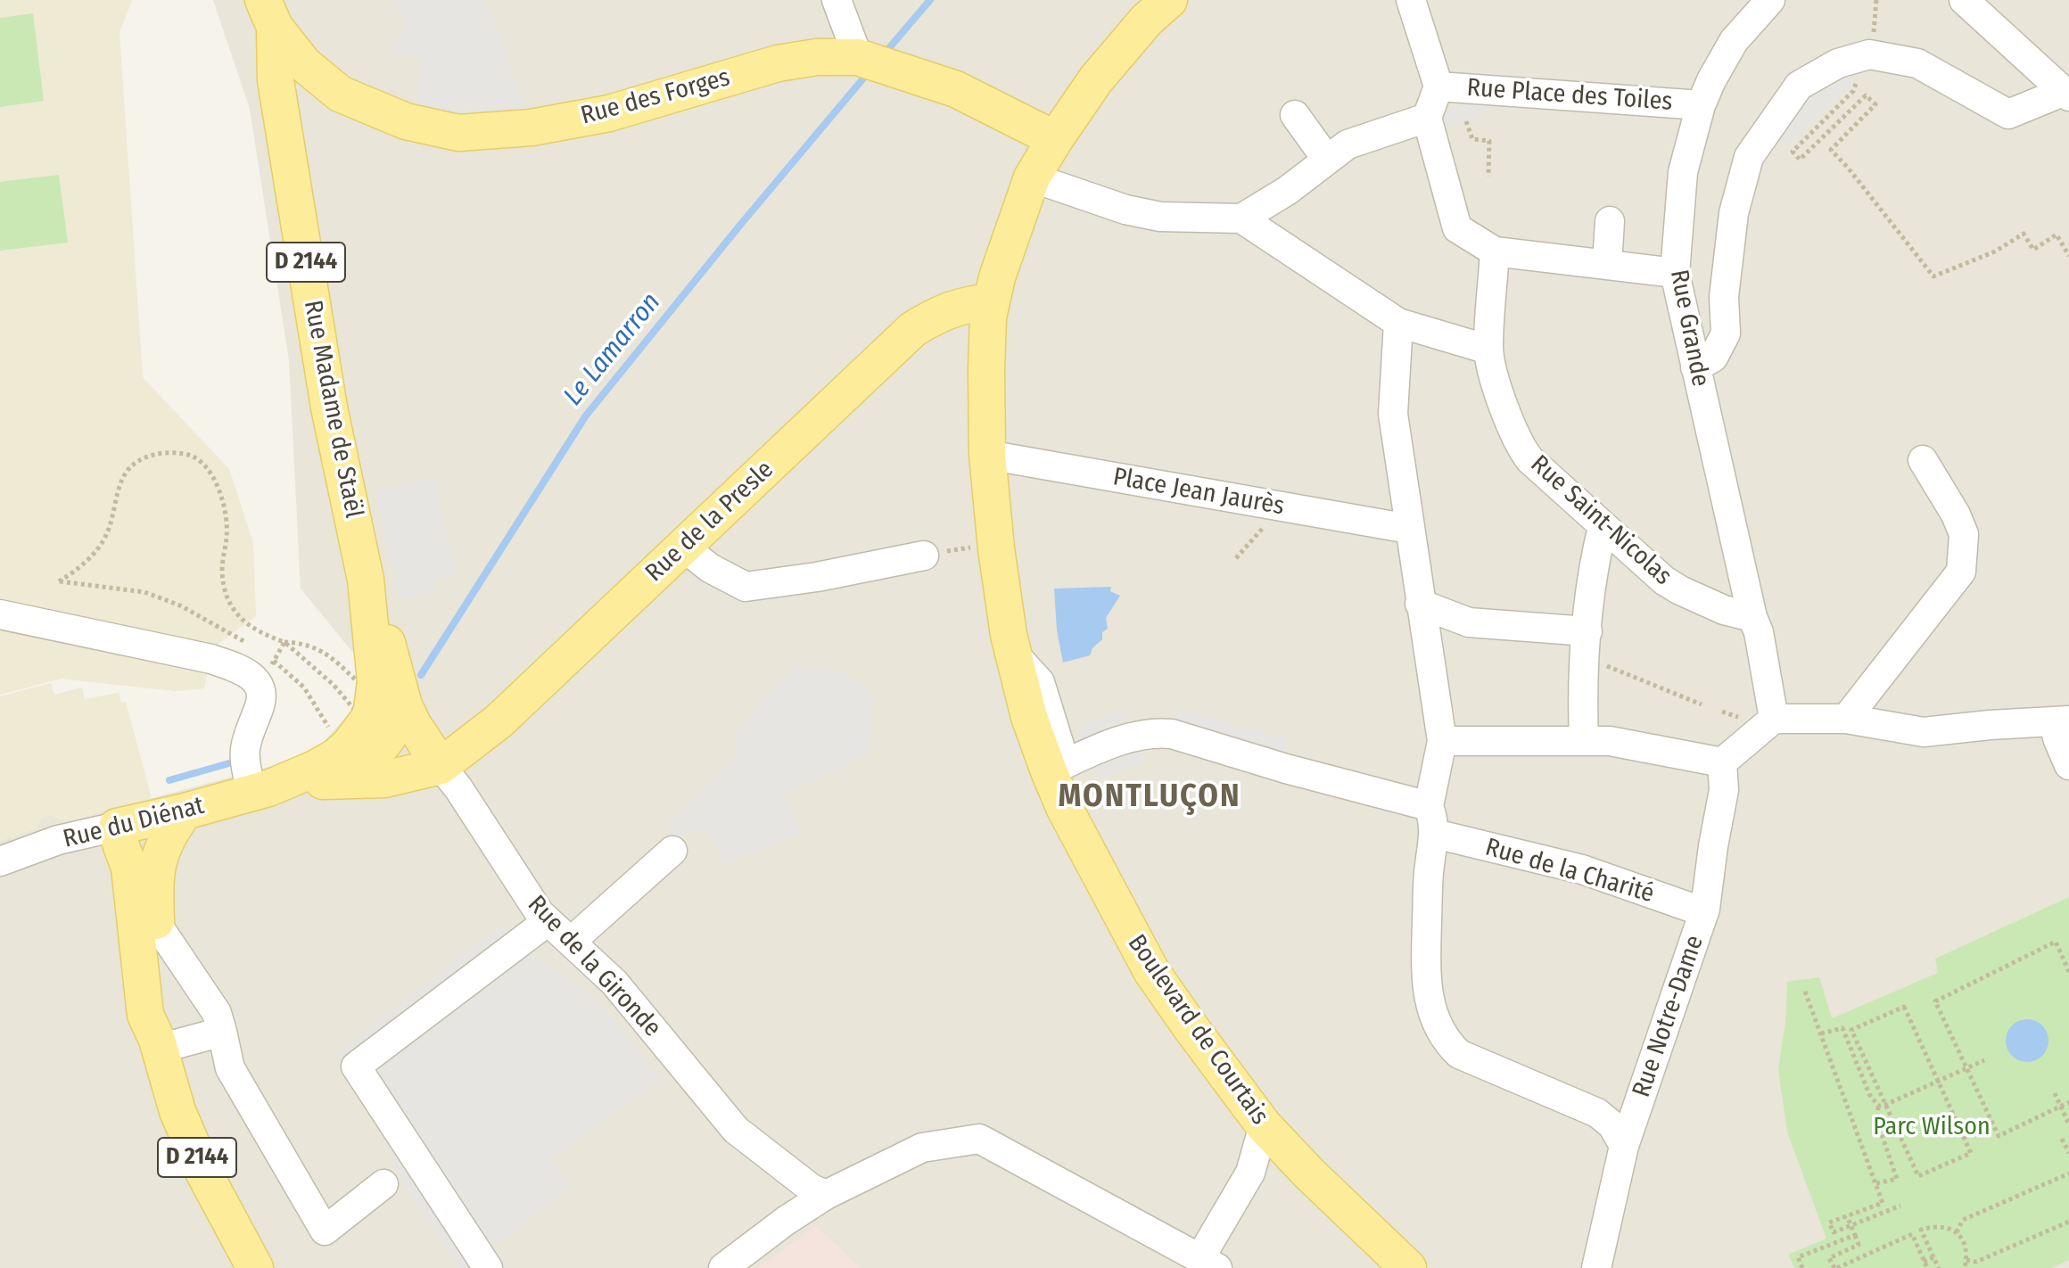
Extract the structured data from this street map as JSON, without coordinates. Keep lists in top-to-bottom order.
{
  "streets": {
    "main road": [
      "Rue des Forges",
      "D 2144",
      "Rue Madame de Staël",
      "Rue de la Presle",
      "Rue du Diénat",
      "Rue de la Gironde",
      "Boulevard de Courtais"
    ],
    "street": [
      "Rue Place des Toiles",
      "Rue Grande",
      "Place Jean Jaurès",
      "Rue Saint-Nicolas",
      "Rue de la Charité",
      "Rue Notre-Dame"
    ]
  },
  "crossings": [
    ["Rue Place des Toiles", "Rue Grande"],
    ["Rue des Forges", "Rue Madame de Staël"],
    ["Rue des Forges", "Boulevard de Courtais"],
    ["D 2144", "Rue Madame de Staël"],
    ["D 2144", "Rue du Diénat"],
    ["Rue Grande", "Rue Saint-Nicolas"],
    ["Rue Madame de Staël", "Rue du Diénat"],
    ["Rue Madame de Staël", "Rue de la Gironde"],
    ["Place Jean Jaurès", "Boulevard de Courtais"],
    ["Rue de la Presle", "Rue de la Gironde"],
    ["Rue de la Presle", "Boulevard de Courtais"],
    ["Rue du Diénat", "Rue de la Gironde"],
    ["Rue de la Charité", "Rue Notre-Dame"]
  ],
  "districts": ["MONTLUÇON"],
  "water": ["Le Lamarron"],
  "parks": ["Parc Wilson"]
}
